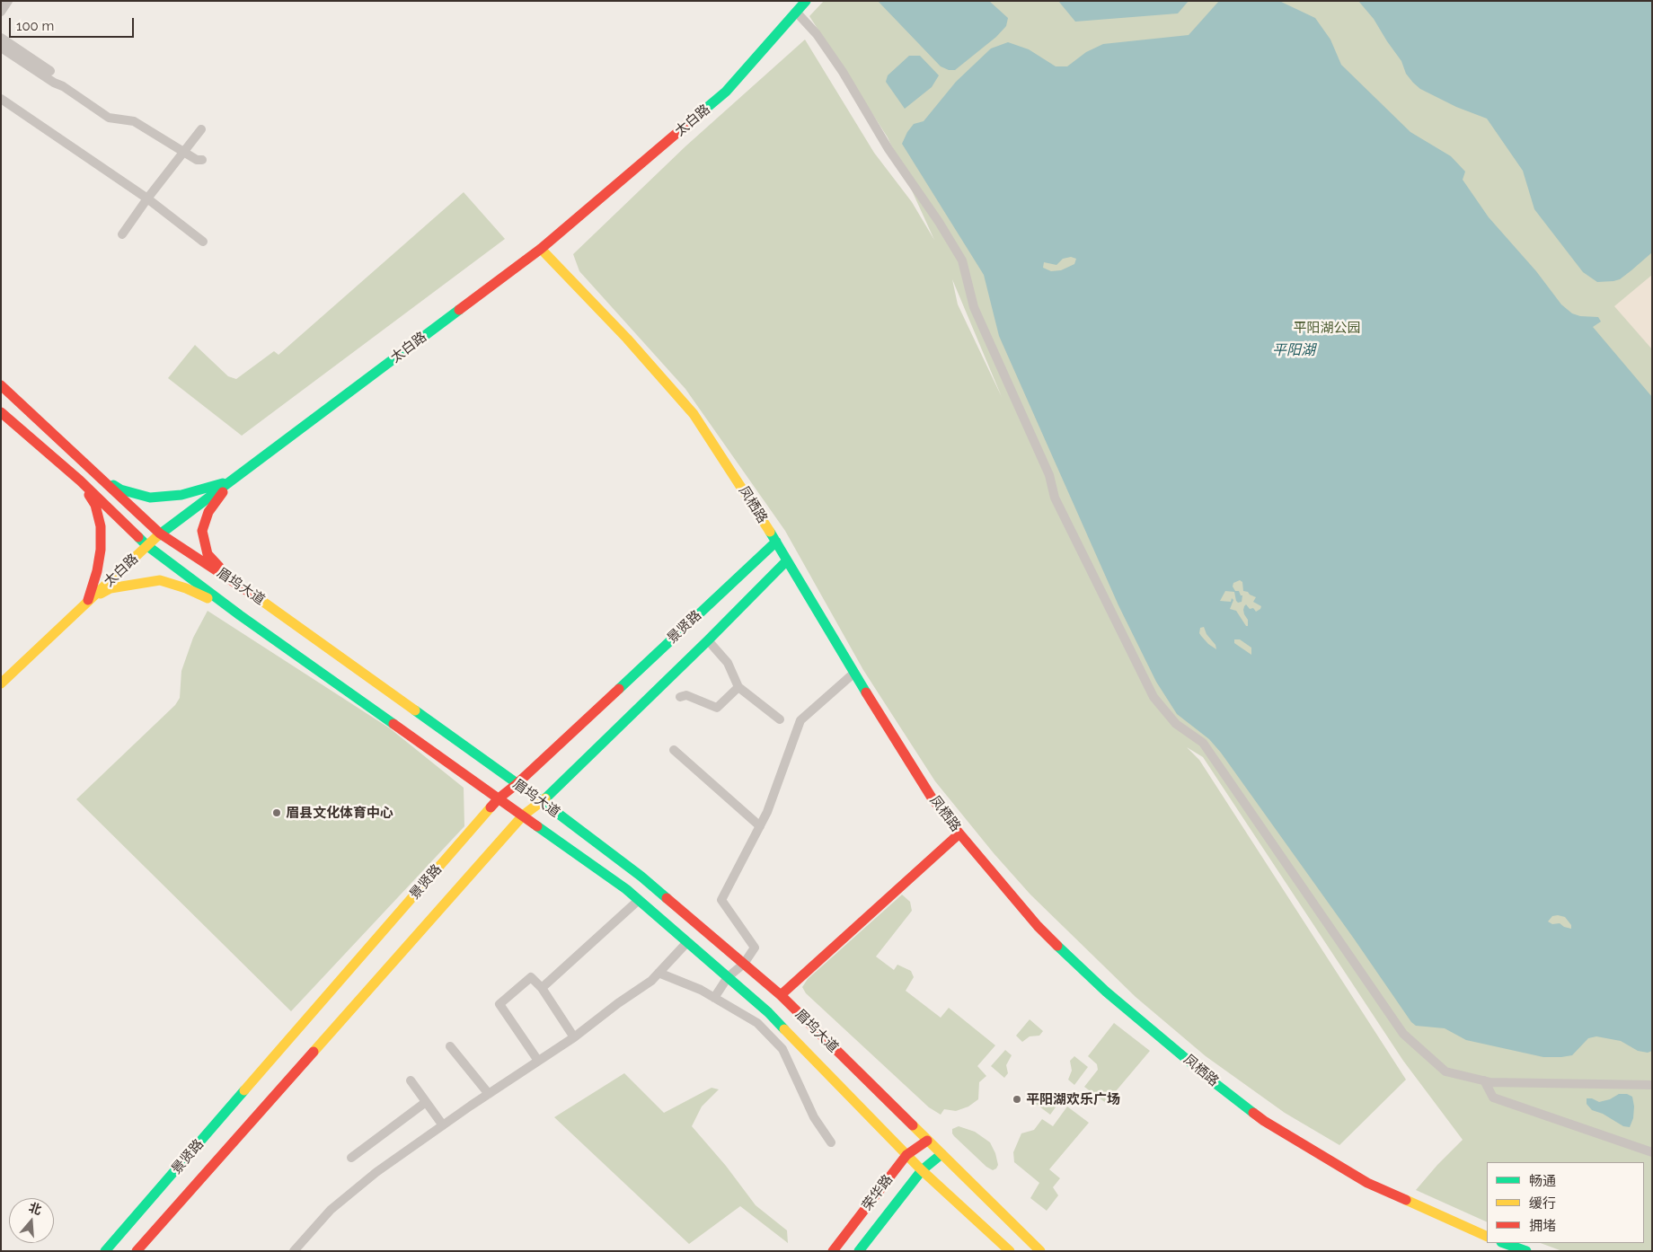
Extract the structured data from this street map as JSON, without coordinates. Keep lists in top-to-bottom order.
{
  "streets": {
    "main road": [
      "太白路",
      "凤栖路",
      "眉坞大道",
      "景贤路",
      "荣华路"
    ]
  },
  "crossings": [
    ["太白路", "凤栖路"],
    ["太白路", "眉坞大道"],
    ["凤栖路", "景贤路"],
    ["眉坞大道", "景贤路"],
    ["眉坞大道", "荣华路"]
  ],
  "water": ["平阳湖"],
  "parks": ["平阳湖公园"],
  "places": ["眉县文化体育中心", "平阳湖欢乐广场"],
  "legend": ["畅通", "缓行", "拥堵"],
  "scale_bar": "100 m",
  "north": "top"
}
